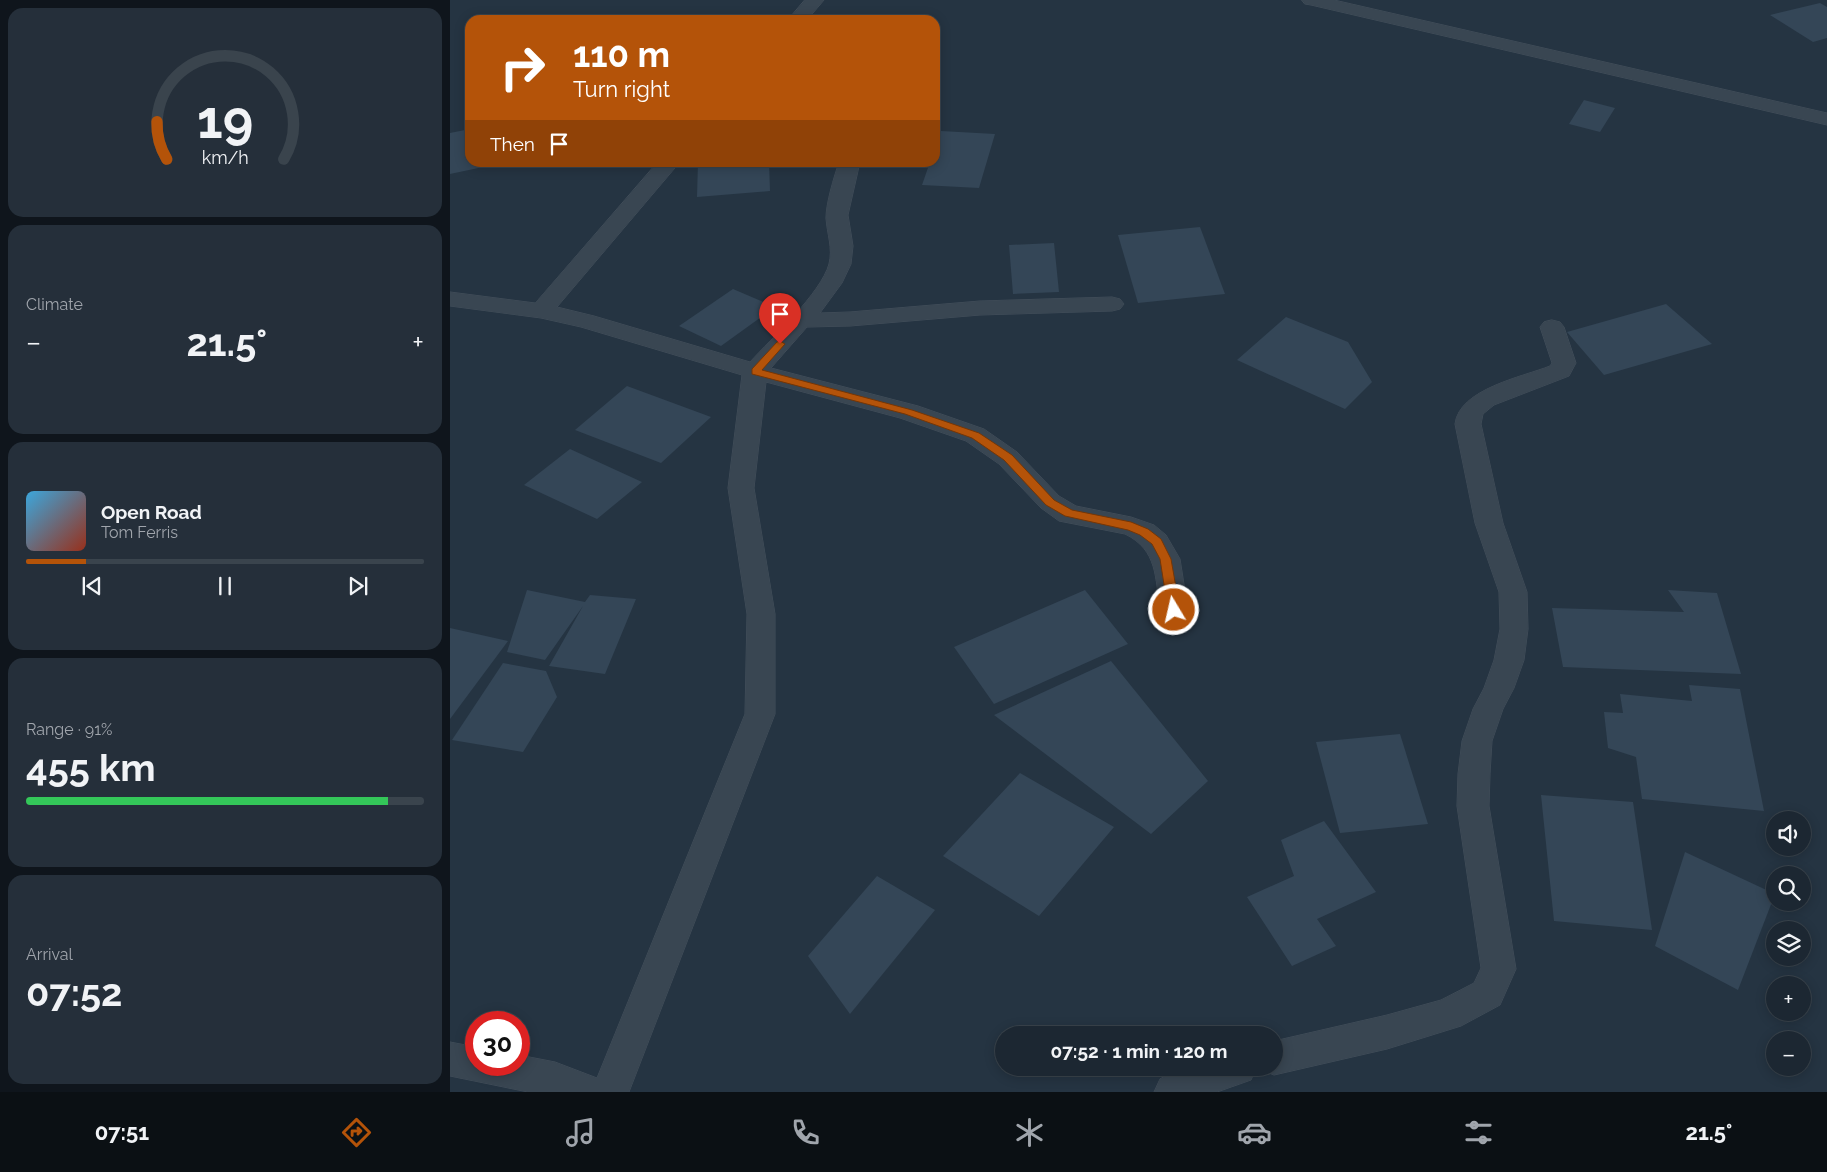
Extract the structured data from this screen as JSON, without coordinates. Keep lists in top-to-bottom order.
{
  "page": {
    "turn": ["110 m", "Turn right"],
    "then": "Then",
    "tile": [
      "Climate",
      ["Range · 91%", "455 km"],
      ["Arrival", "07:52"]
    ],
    "heat": ["−", "21.5°", "+"],
    "song": ["Open Road", "Tom Ferris"],
    "map_buttons": ["+", "−"],
    "limit": "30",
    "trip": "07:52 · 1 min · 120 m",
    "tabs": ["07:51", "21.5°"],
    "gauge": ["19", "km/h"]
  }
}
